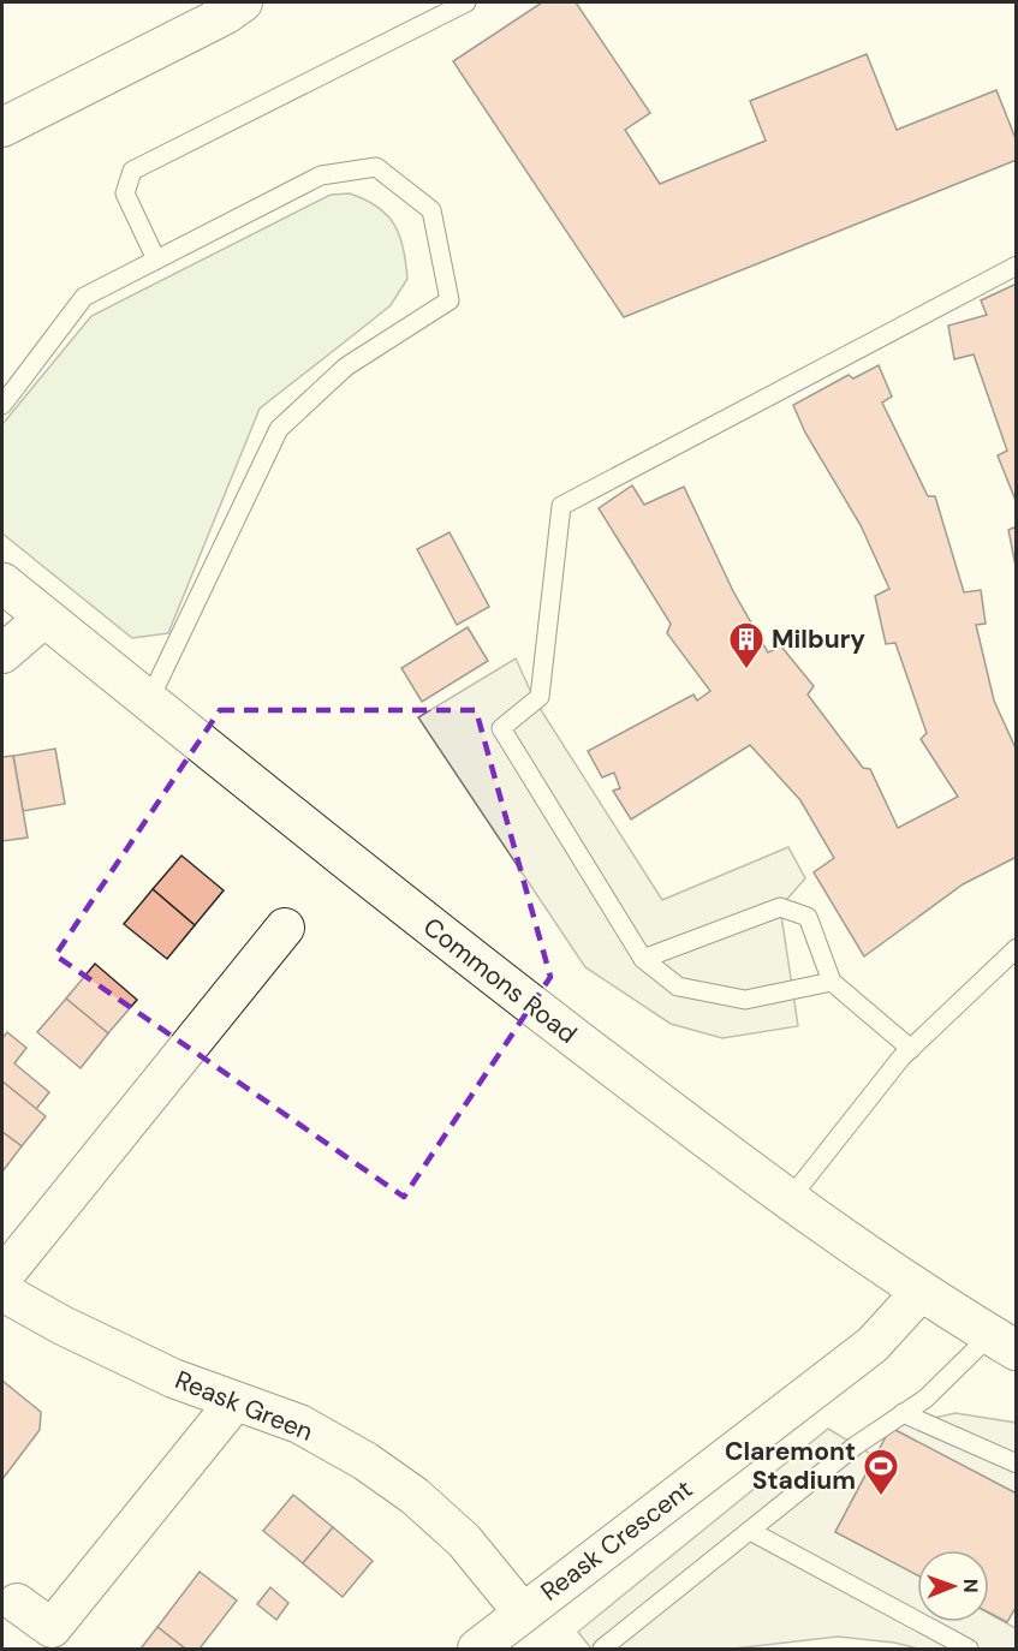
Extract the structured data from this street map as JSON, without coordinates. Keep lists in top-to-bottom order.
{
  "streets": {
    "street": ["Commons Road", "Reask Green", "Reask Crescent"]
  },
  "crossings": [
    ["Commons Road", "Reask Crescent"],
    ["Reask Green", "Reask Crescent"]
  ],
  "places": {
    "building": ["Milbury"],
    "sports": ["Claremont Stadium"]
  },
  "north": "right"
}
